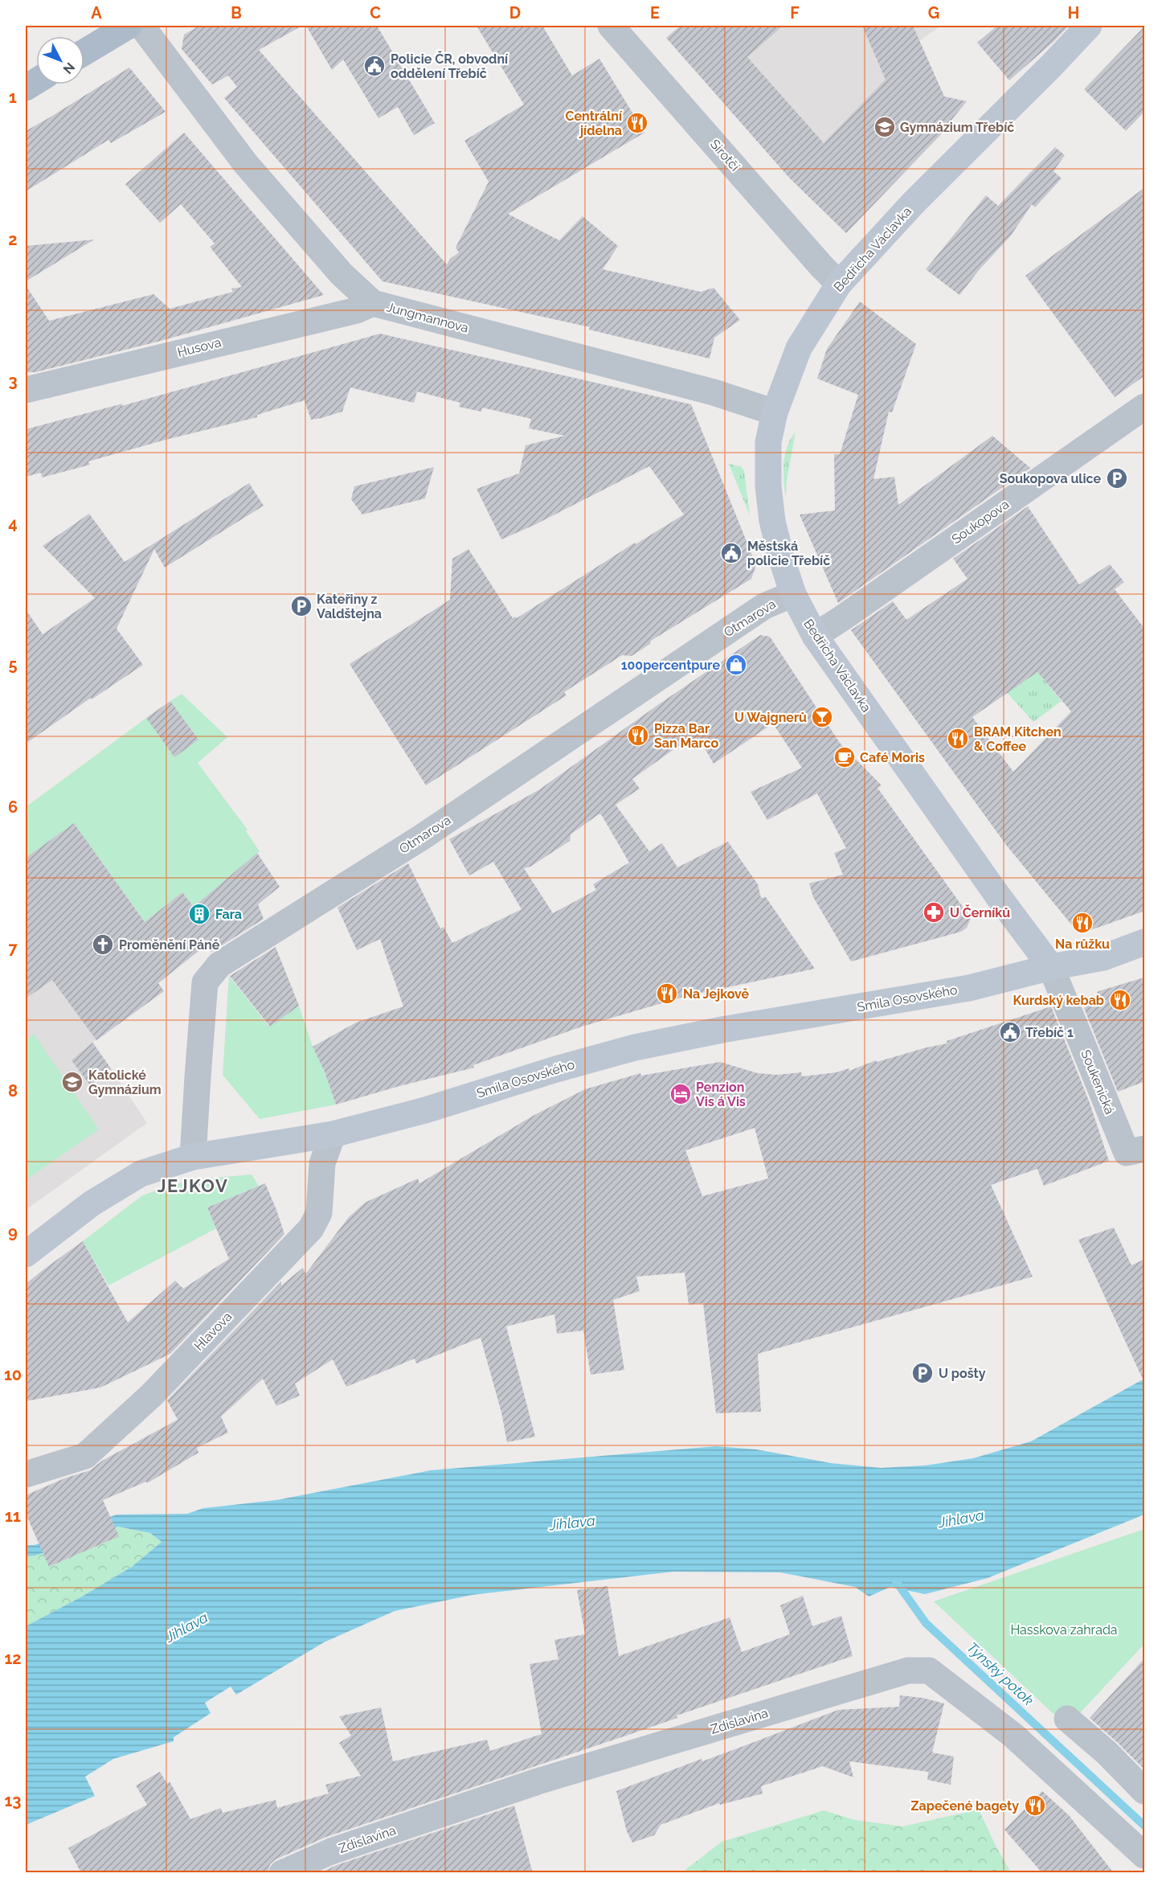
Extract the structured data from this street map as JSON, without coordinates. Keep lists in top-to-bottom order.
{
  "streets": {
    "street": [
      "Sirotčí",
      "Bedřicha Václavka",
      "Jungmannova",
      "Husova",
      "Soukopova",
      "Otmarova",
      "Smila Osovského",
      "Soukenická",
      "Hlavova",
      "Zdislavina"
    ]
  },
  "crossings": [
    ["Sirotčí", "Bedřicha Václavka"],
    ["Bedřicha Václavka", "Jungmannova"],
    ["Bedřicha Václavka", "Soukopova"],
    ["Bedřicha Václavka", "Otmarova"],
    ["Bedřicha Václavka", "Smila Osovského"],
    ["Bedřicha Václavka", "Soukenická"],
    ["Jungmannova", "Husova"],
    ["Otmarova", "Smila Osovského"],
    ["Smila Osovského", "Soukenická"],
    ["Smila Osovského", "Hlavova"]
  ],
  "districts": ["JEJKOV"],
  "water": ["Jihlava", "Týnský potok"],
  "parks": ["Hasskova zahrada"],
  "places": {
    "public building": ["Policie ČR, obvodní oddělení Třebíč", "Městská policie Třebíč", "Třebíč 1"],
    "restaurant": [
      "Centrální jídelna",
      "Pizza Bar San Marco",
      "BRAM Kitchen & Coffee",
      "Na růžku",
      "Na Jejkově",
      "Kurdský kebab",
      "Zapečené bagety"
    ],
    "school or university": ["Gymnázium Třebíč", "Katolické Gymnázium"],
    "parking": ["Soukopova ulice", "Kateřiny z Valdštejna", "U pošty"],
    "shop": ["100percentpure"],
    "bar": ["U Wajgnerů"],
    "cafe": ["Café Moris"],
    "pharmacy": ["U Černíků"],
    "building": ["Fara"],
    "church": ["Proměnění Páně"],
    "hotel": ["Penzion Vis á Vis"]
  },
  "north": "bottom right",
  "grid": {
    "columns": [
      "A",
      "B",
      "C",
      "D",
      "E",
      "F",
      "G",
      "H"
    ],
    "rows": [
      "1",
      "2",
      "3",
      "4",
      "5",
      "6",
      "7",
      "8",
      "9",
      "10",
      "11",
      "12",
      "13"
    ]
  }
}
